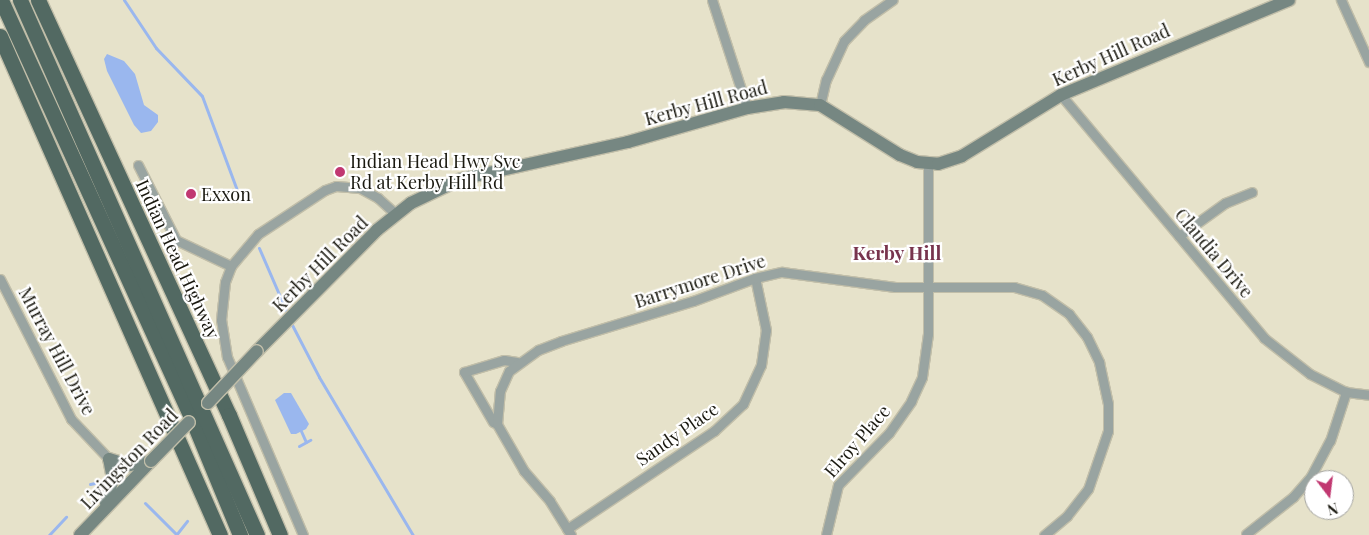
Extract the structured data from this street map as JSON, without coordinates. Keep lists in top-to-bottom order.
{
  "streets": {
    "highway": ["Indian Head Highway"],
    "main road": ["Kerby Hill Road", "Livingston Road"],
    "street": [
      "Claudia Drive",
      "Barrymore Drive",
      "Murray Hill Drive",
      "Sandy Place",
      "Elroy Place"
    ]
  },
  "crossings": [
    ["Kerby Hill Road", "Claudia Drive"],
    ["Kerby Hill Road", "Elroy Place"],
    ["Kerby Hill Road", "Livingston Road"],
    ["Barrymore Drive", "Sandy Place"],
    ["Barrymore Drive", "Elroy Place"]
  ],
  "districts": ["Kerby Hill"],
  "places": ["Indian Head Hwy Svc Rd at Kerby Hill Rd", "Exxon"],
  "north": "bottom"
}
